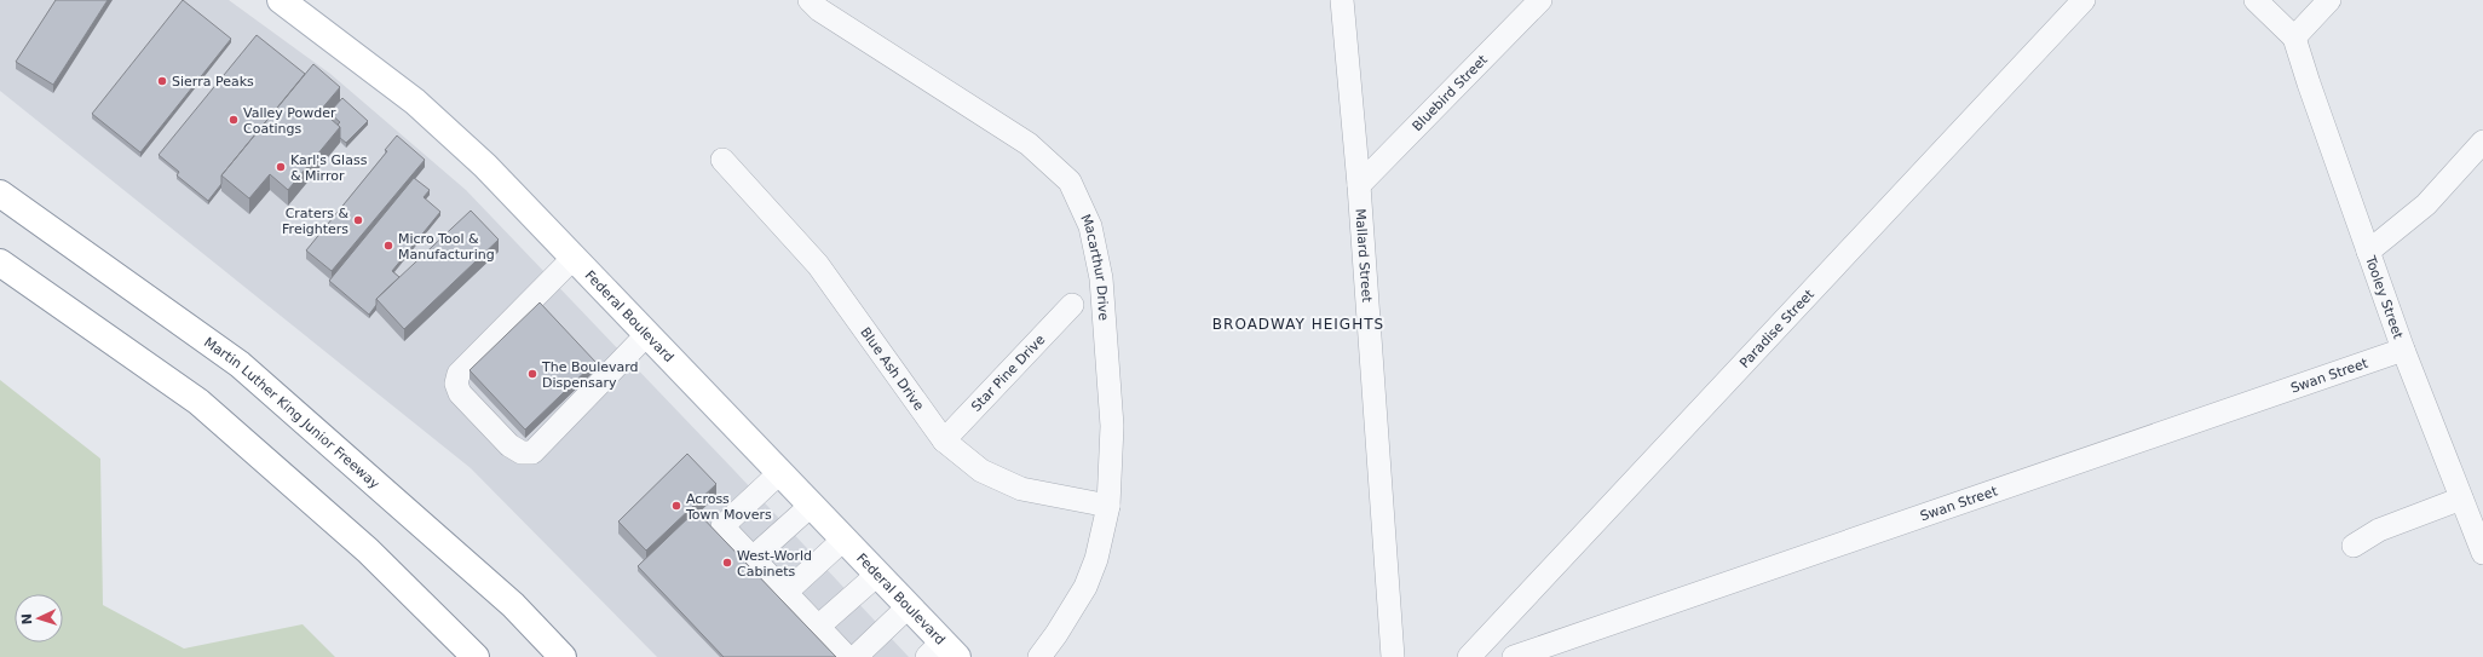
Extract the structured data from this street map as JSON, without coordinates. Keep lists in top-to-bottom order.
{
  "streets": {
    "main road": ["Federal Boulevard", "Martin Luther King Junior Freeway"],
    "street": [
      "Bluebird Street",
      "Mallard Street",
      "Macarthur Drive",
      "Tooley Street",
      "Paradise Street",
      "Blue Ash Drive",
      "Star Pine Drive",
      "Swan Street"
    ]
  },
  "crossings": [
    ["Bluebird Street", "Mallard Street"],
    ["Macarthur Drive", "Blue Ash Drive"],
    ["Tooley Street", "Swan Street"],
    ["Blue Ash Drive", "Star Pine Drive"]
  ],
  "districts": ["BROADWAY HEIGHTS"],
  "places": [
    "Sierra Peaks",
    "Valley Powder Coatings",
    "Karl's Glass & Mirror",
    "Craters & Freighters",
    "Micro Tool & Manufacturing",
    "The Boulevard Dispensary",
    "Across Town Movers",
    "West-World Cabinets"
  ],
  "north": "left"
}
